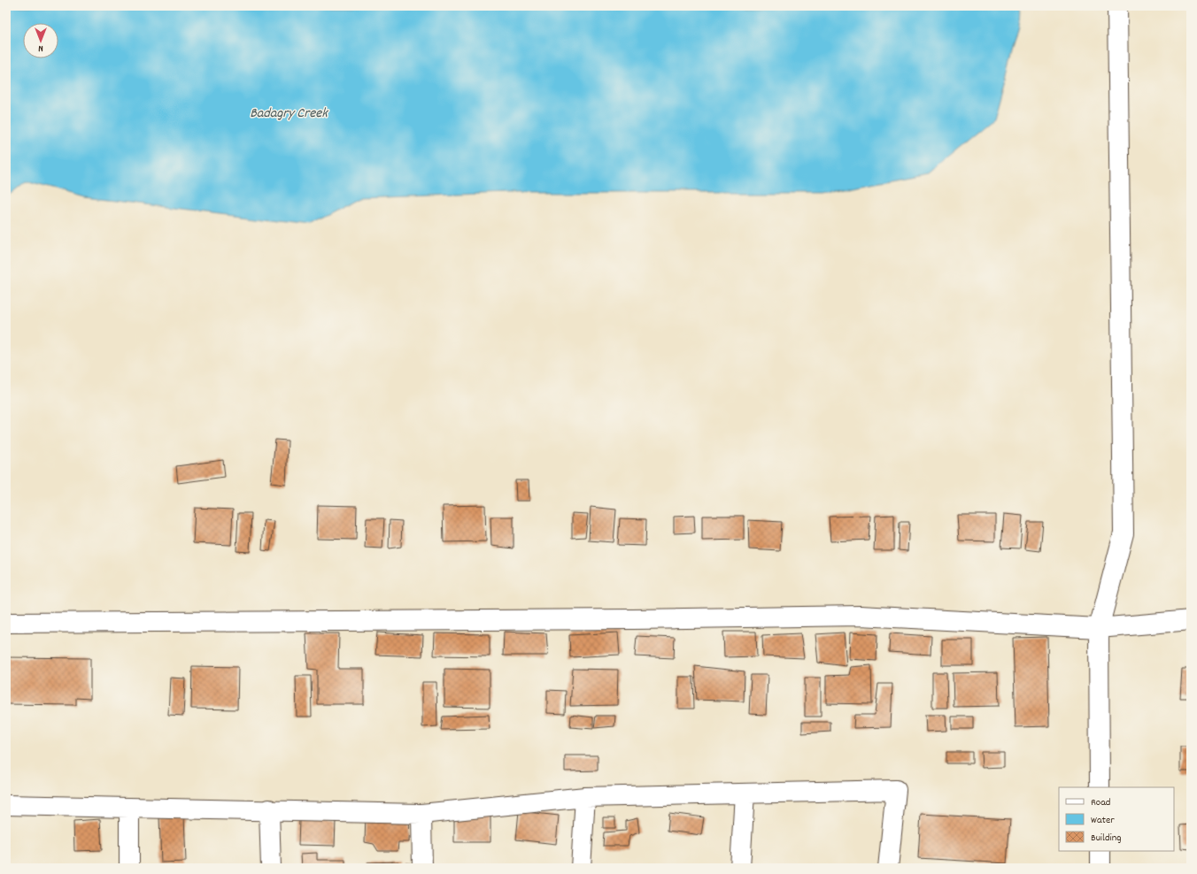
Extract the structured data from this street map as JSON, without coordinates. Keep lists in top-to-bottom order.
{
  "water": ["Badagry Creek"],
  "legend": ["Road", "Water", "Building"],
  "north": "bottom"
}
